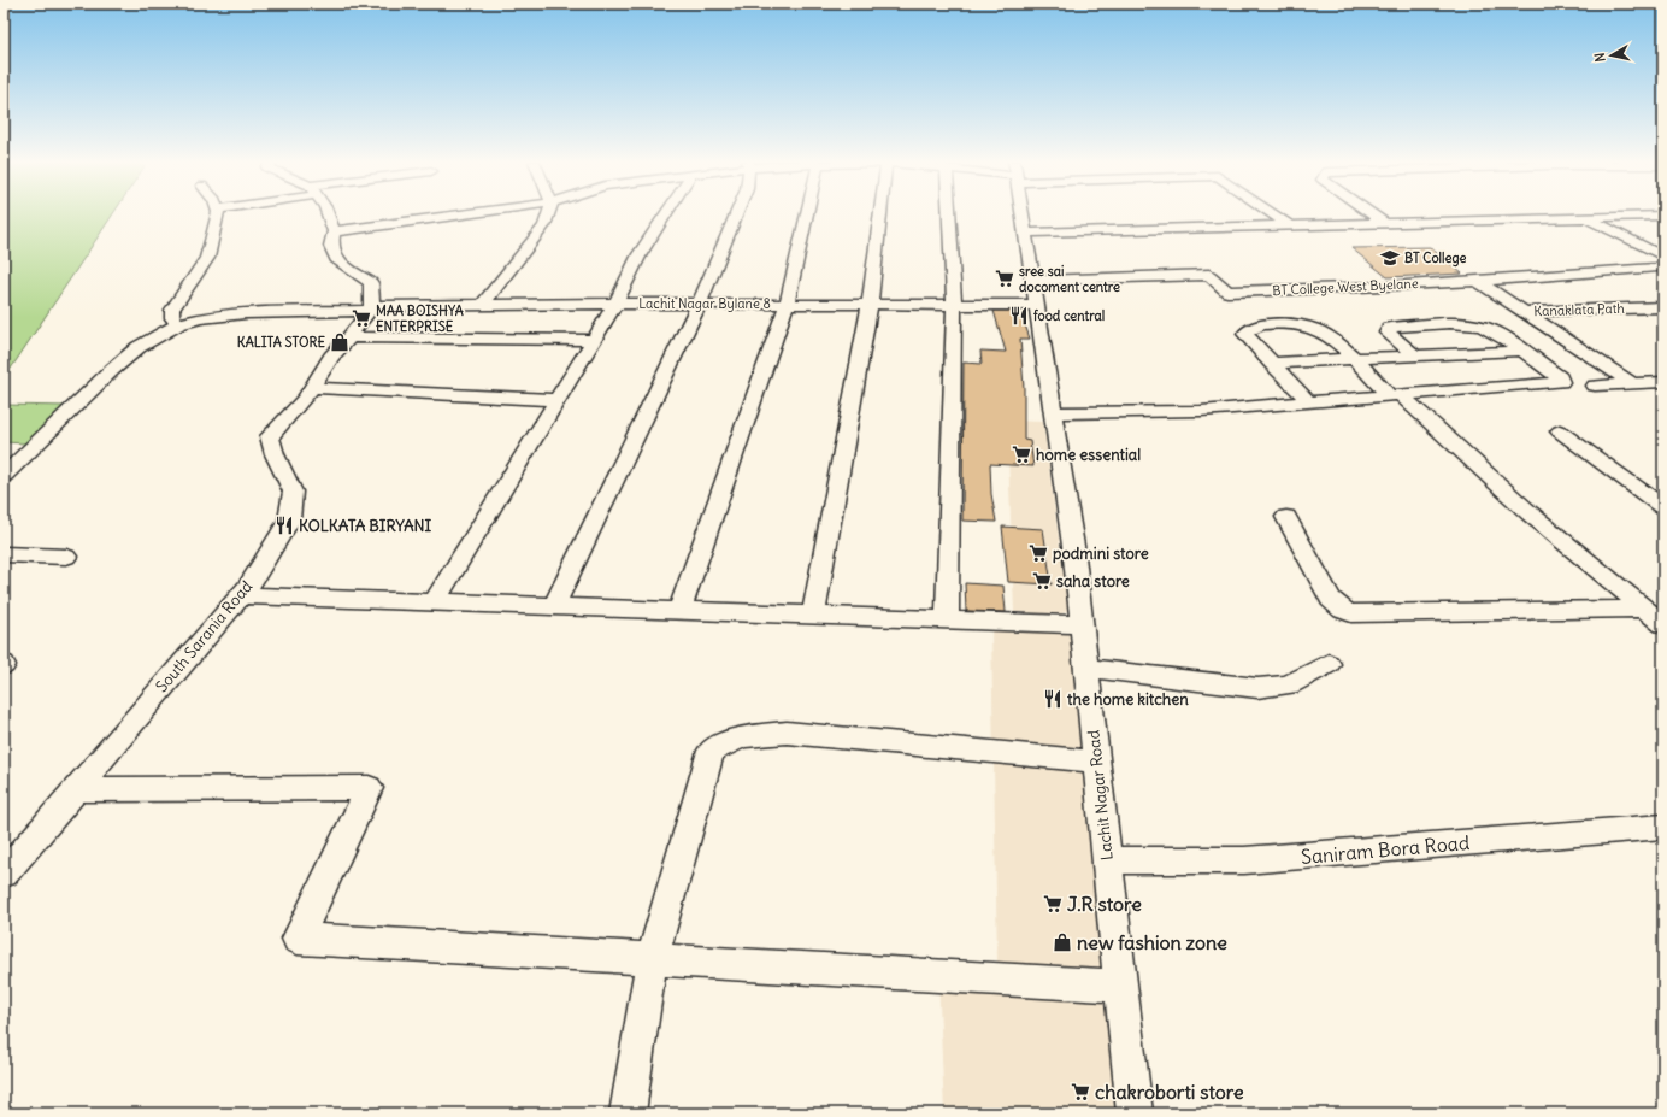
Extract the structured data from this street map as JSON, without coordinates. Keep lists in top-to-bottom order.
{
  "streets": {
    "street": [
      "BT College West Byelane",
      "Lachit Nagar Bylane 8",
      "Kanaklata Path",
      "South Sarania Road",
      "Lachit Nagar Road",
      "Saniram Bora Road"
    ]
  },
  "crossings": [
    ["BT College West Byelane", "Kanaklata Path"],
    ["BT College West Byelane", "Lachit Nagar Road"],
    ["Lachit Nagar Bylane 8", "South Sarania Road"],
    ["Lachit Nagar Bylane 8", "Lachit Nagar Road"],
    ["Lachit Nagar Road", "Saniram Bora Road"]
  ],
  "places": {
    "school or university": ["BT College"],
    "supermarket": [
      "sree sai docoment centre",
      "MAA BOISHYA ENTERPRISE",
      "home essential",
      "podmini store",
      "saha store",
      "J.R store",
      "chakroborti store"
    ],
    "restaurant": ["food central", "KOLKATA BIRYANI", "the home kitchen"],
    "shop": ["KALITA STORE", "new fashion zone"]
  },
  "north": "left"
}
